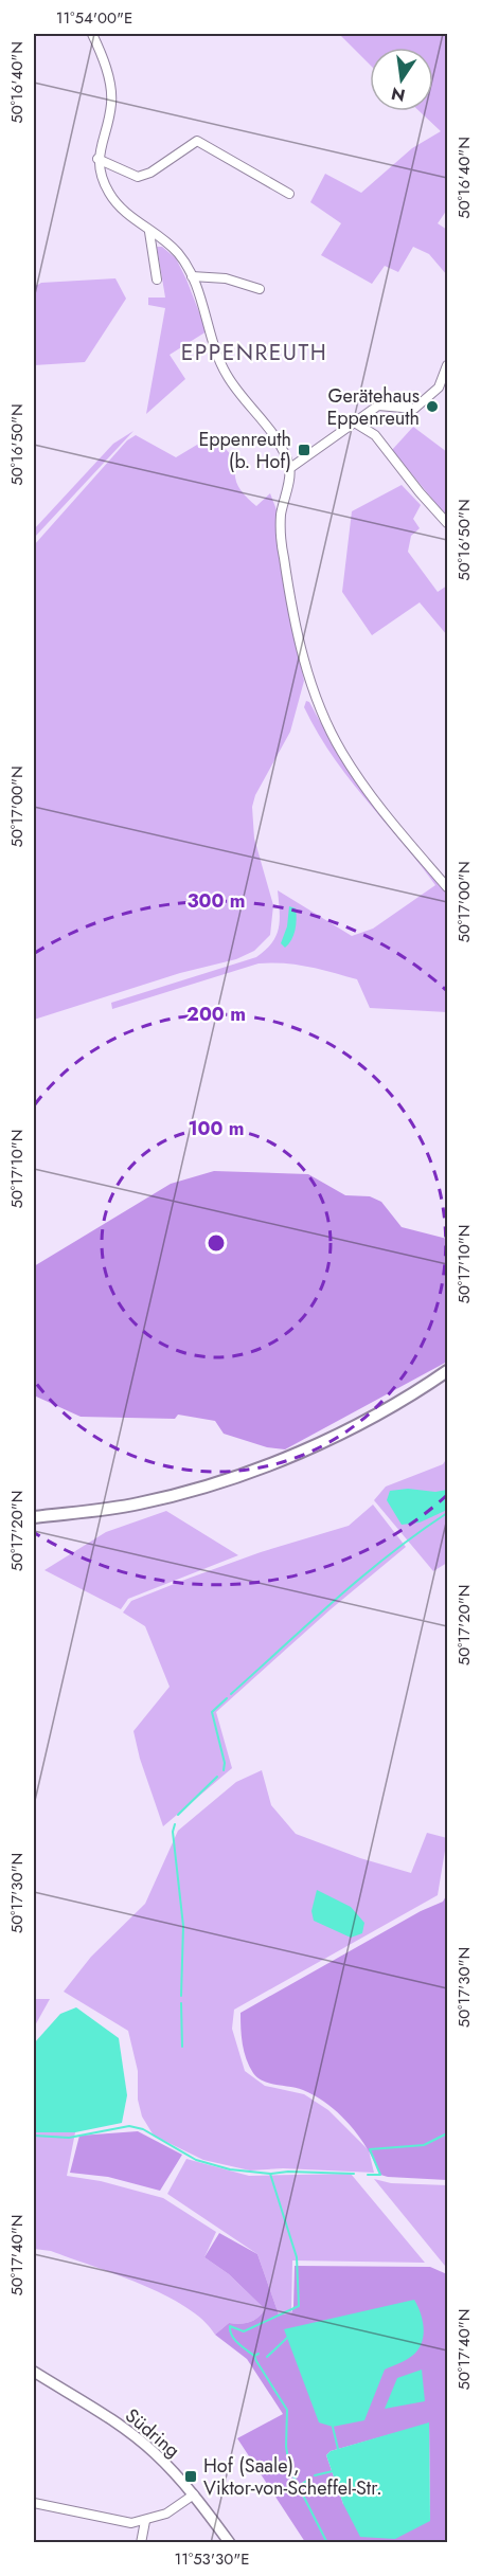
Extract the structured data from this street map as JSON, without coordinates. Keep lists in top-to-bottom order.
{
  "streets": {
    "street": ["Südring"]
  },
  "districts": ["EPPENREUTH"],
  "places": {
    "other": ["Gerätehaus Eppenreuth"],
    "transit": ["Eppenreuth (b. Hof)", "Hof (Saale), Viktor-von-Scheffel-Str."]
  },
  "north": "bottom",
  "coordinates": [
    "11°54'00\"E",
    "50°16'40\"N",
    "50°16'50\"N",
    "50°17'00\"N",
    "50°17'10\"N",
    "50°17'20\"N",
    "50°17'30\"N",
    "50°17'40\"N",
    "11°53'30\"E"
  ],
  "rings": ["300 m", "200 m", "100 m"]
}
